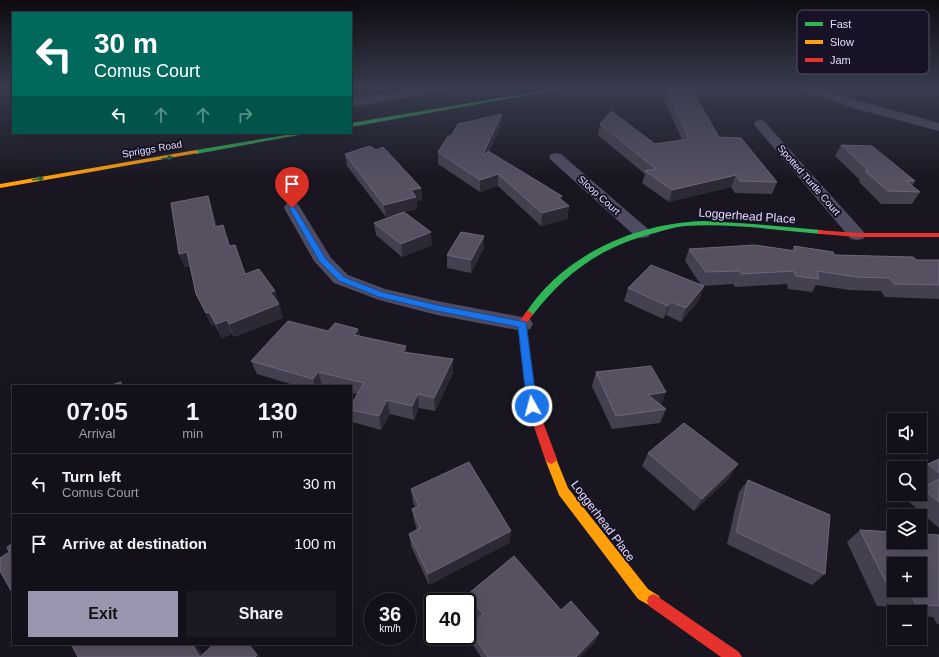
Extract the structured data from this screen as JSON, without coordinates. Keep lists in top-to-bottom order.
{
  "streets": {
    "street": [
      "Spriggs Road",
      "Spotted Turtle Court",
      "Sloop Court",
      "Loggerhead Place"
    ]
  },
  "crossings": [
    ["Spotted Turtle Court", "Loggerhead Place"],
    ["Sloop Court", "Loggerhead Place"]
  ],
  "one_way": ["Spriggs Road"],
  "legend": ["Fast", "Slow", "Jam"],
  "page": {
    "turn": ["30 m", "Comus Court"],
    "eta": [
      "07:05",
      "Arrival",
      "1",
      "min",
      "130",
      "m"
    ],
    "map_buttons": ["+", "−"],
    "list": [
      {
        "name": "Turn left",
        "note": "Comus Court",
        "value": "30 m"
      },
      {
        "name": "Arrive at destination",
        "value": "100 m"
      }
    ],
    "buttons": ["Exit", "Share"],
    "speed": "36 km/h",
    "limit": "40"
  }
}
